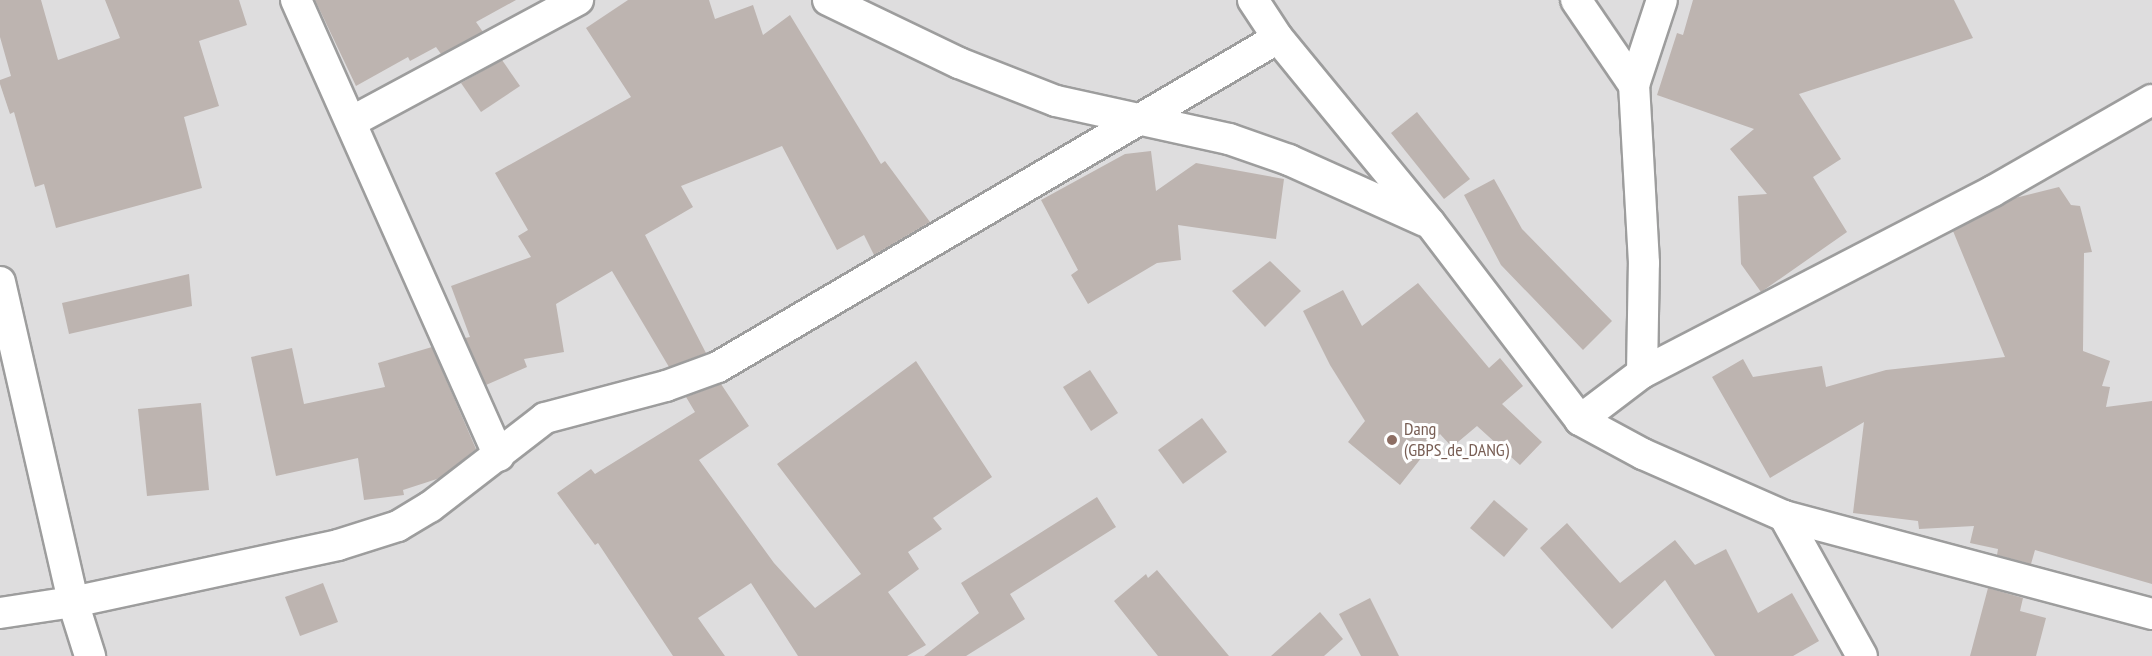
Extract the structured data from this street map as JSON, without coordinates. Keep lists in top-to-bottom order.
{
  "places": ["Dang (GBPS_de_DANG)"]
}
